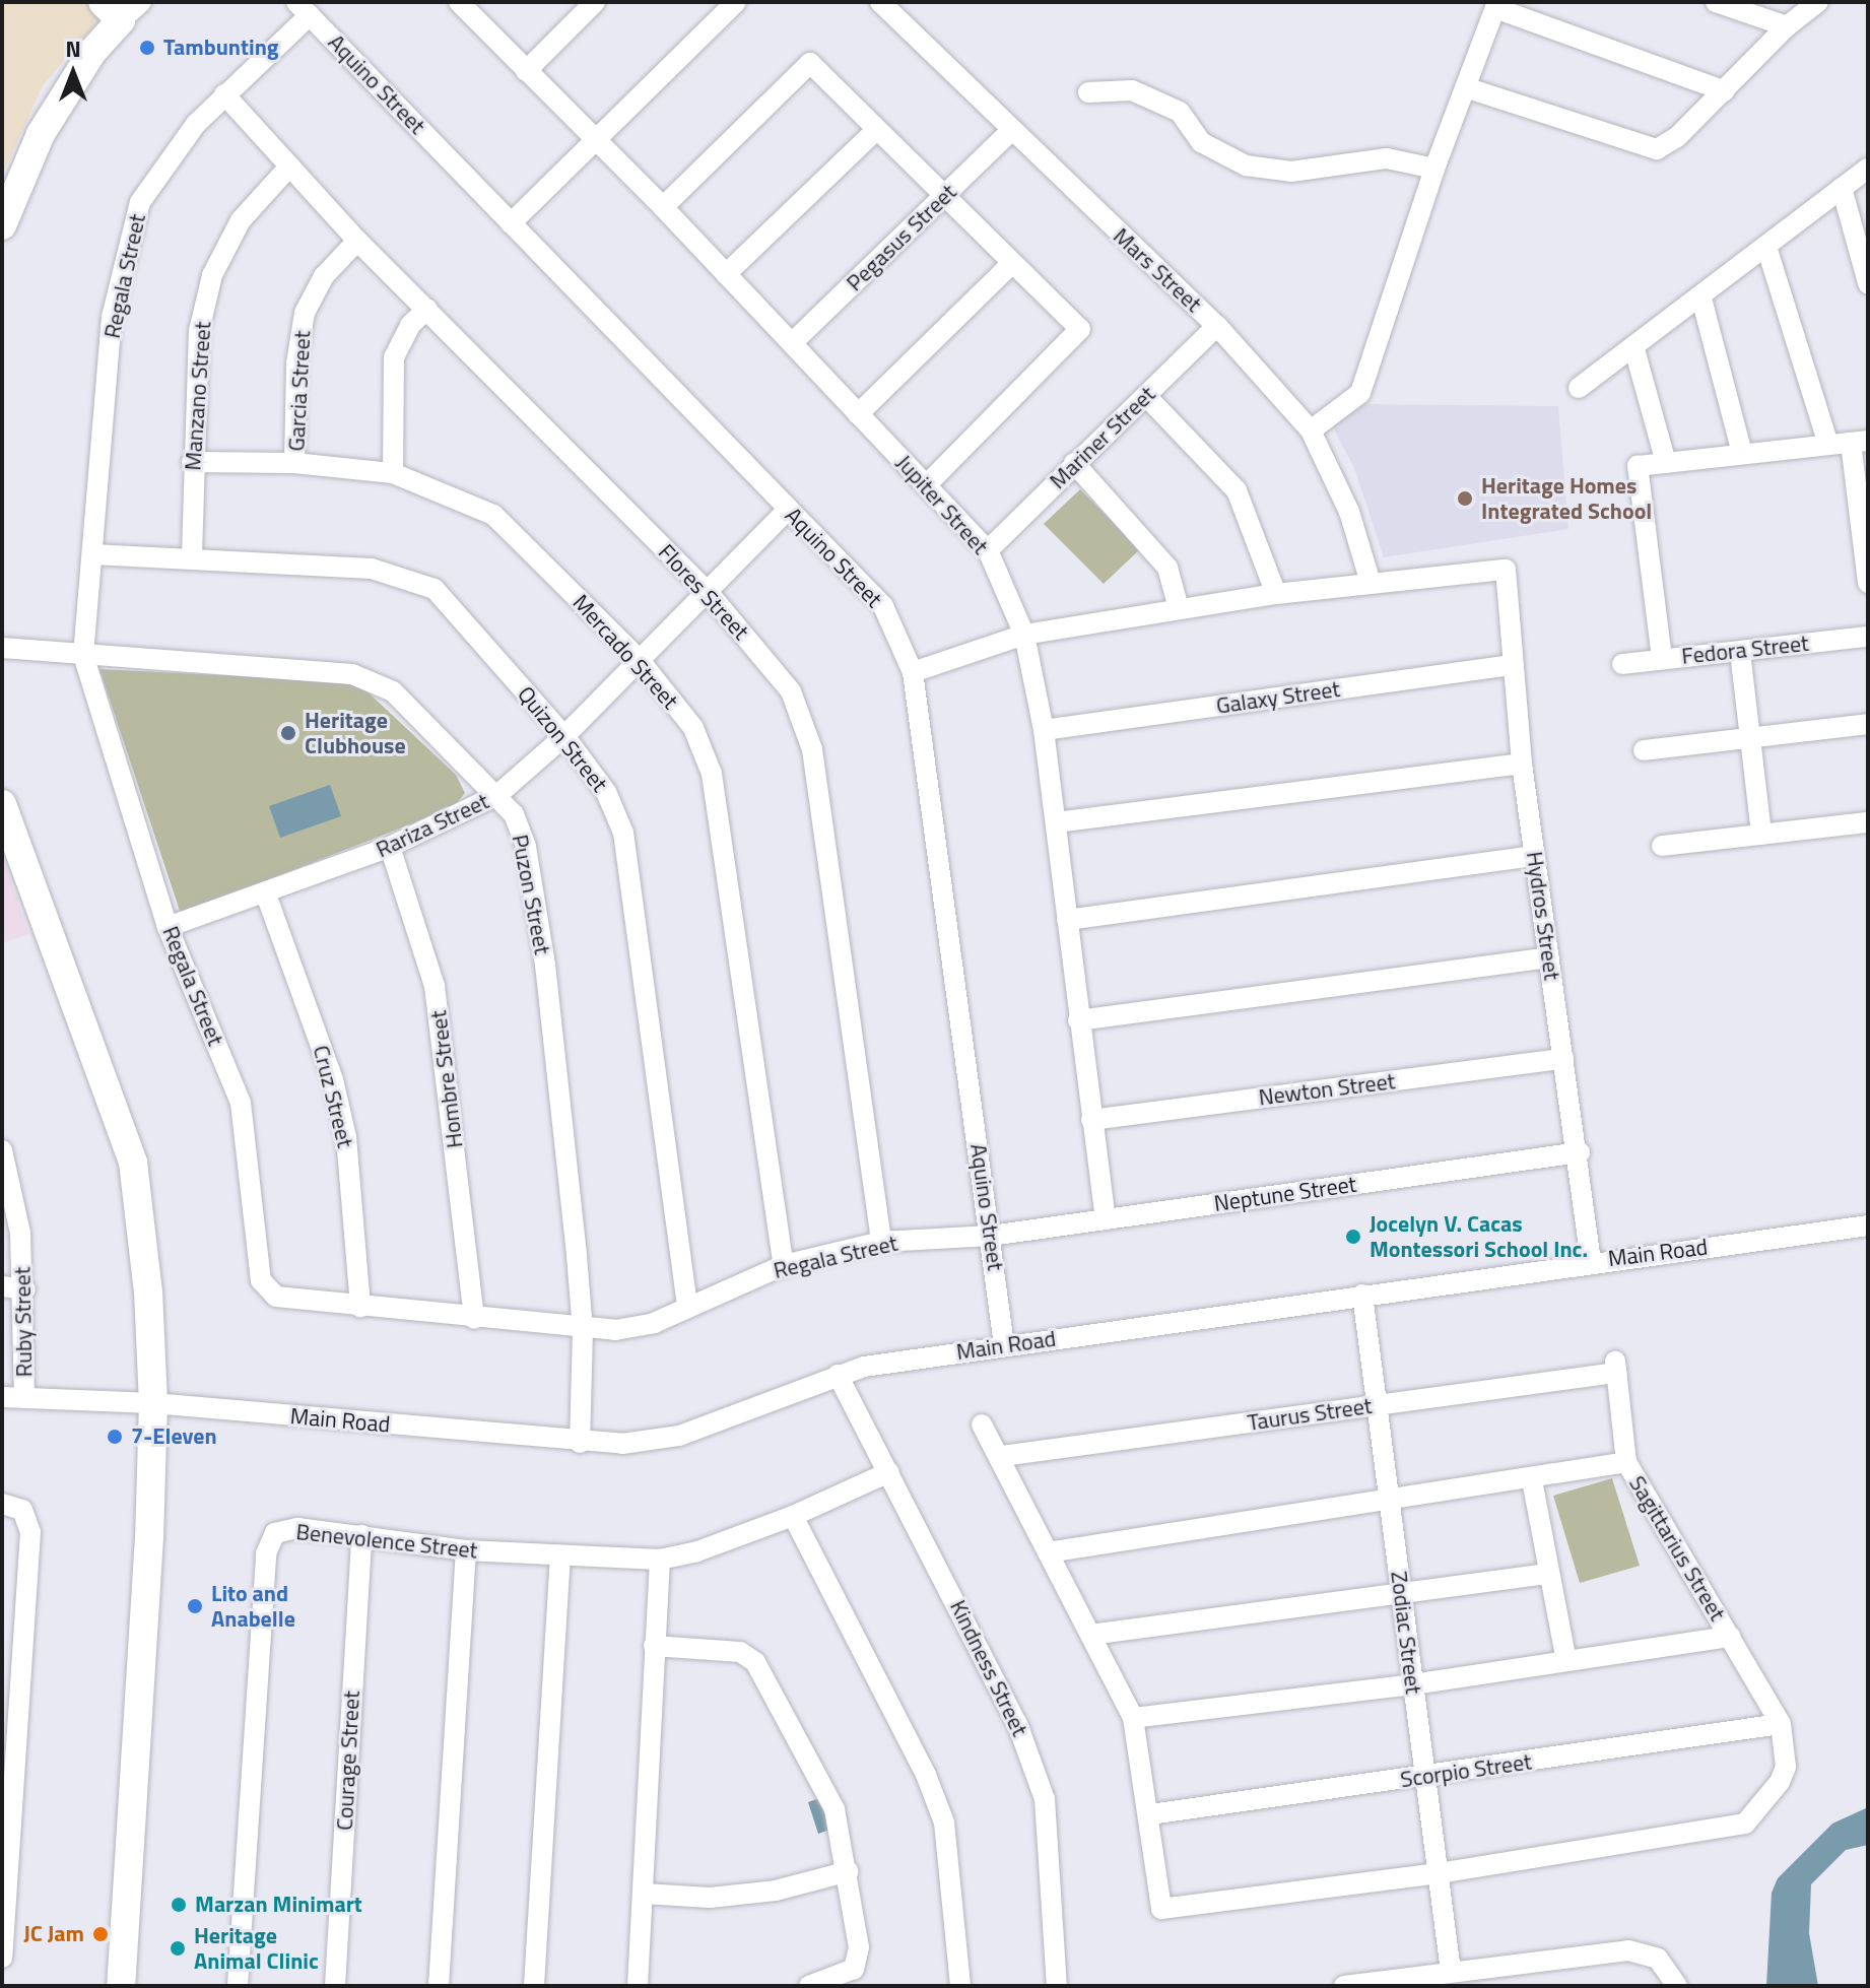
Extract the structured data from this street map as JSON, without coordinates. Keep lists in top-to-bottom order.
{
  "streets": {
    "street": [
      "Aquino Street",
      "Pegasus Street",
      "Mars Street",
      "Regala Street",
      "Garcia Street",
      "Manzano Street",
      "Mariner Street",
      "Jupiter Street",
      "Flores Street",
      "Fedora Street",
      "Mercado Street",
      "Galaxy Street",
      "Quizon Street",
      "Rariza Street",
      "Puzon Street",
      "Hydros Street",
      "Hombre Street",
      "Newton Street",
      "Cruz Street",
      "Neptune Street",
      "Main Road",
      "Ruby Street",
      "Taurus Street",
      "Benevolence Street",
      "Sagittarius Street",
      "Zodiac Street",
      "Kindness Street",
      "Courage Street",
      "Scorpio Street"
    ]
  },
  "crossings": [
    ["Aquino Street", "Regala Street"],
    ["Aquino Street", "Rariza Street"],
    ["Aquino Street", "Neptune Street"],
    ["Aquino Street", "Main Road"],
    ["Pegasus Street", "Mars Street"],
    ["Pegasus Street", "Jupiter Street"],
    ["Mars Street", "Mariner Street"],
    ["Mars Street", "Hydros Street"],
    ["Regala Street", "Flores Street"],
    ["Regala Street", "Mercado Street"],
    ["Regala Street", "Quizon Street"],
    ["Regala Street", "Rariza Street"],
    ["Regala Street", "Puzon Street"],
    ["Regala Street", "Hombre Street"],
    ["Regala Street", "Cruz Street"],
    ["Regala Street", "Neptune Street"],
    ["Garcia Street", "Flores Street"],
    ["Garcia Street", "Mercado Street"],
    ["Manzano Street", "Flores Street"],
    ["Manzano Street", "Mercado Street"],
    ["Manzano Street", "Quizon Street"],
    ["Mariner Street", "Jupiter Street"],
    ["Jupiter Street", "Galaxy Street"],
    ["Jupiter Street", "Newton Street"],
    ["Jupiter Street", "Neptune Street"],
    ["Flores Street", "Rariza Street"],
    ["Mercado Street", "Rariza Street"],
    ["Galaxy Street", "Hydros Street"],
    ["Quizon Street", "Rariza Street"],
    ["Rariza Street", "Puzon Street"],
    ["Rariza Street", "Hombre Street"],
    ["Rariza Street", "Cruz Street"],
    ["Puzon Street", "Main Road"],
    ["Hydros Street", "Newton Street"],
    ["Hydros Street", "Neptune Street"],
    ["Hydros Street", "Main Road"],
    ["Main Road", "Ruby Street"],
    ["Main Road", "Zodiac Street"],
    ["Main Road", "Kindness Street"],
    ["Taurus Street", "Sagittarius Street"],
    ["Taurus Street", "Zodiac Street"],
    ["Benevolence Street", "Kindness Street"],
    ["Benevolence Street", "Courage Street"],
    ["Sagittarius Street", "Scorpio Street"],
    ["Zodiac Street", "Scorpio Street"]
  ],
  "places": [
    "Tambunting",
    "Heritage Homes Integrated School",
    "Heritage Clubhouse",
    "Jocelyn V. Cacas Montessori School Inc.",
    "7-Eleven",
    "Lito and Anabelle",
    "Marzan Minimart",
    "JC Jam",
    "Heritage Animal Clinic"
  ],
  "north": "top"
}
